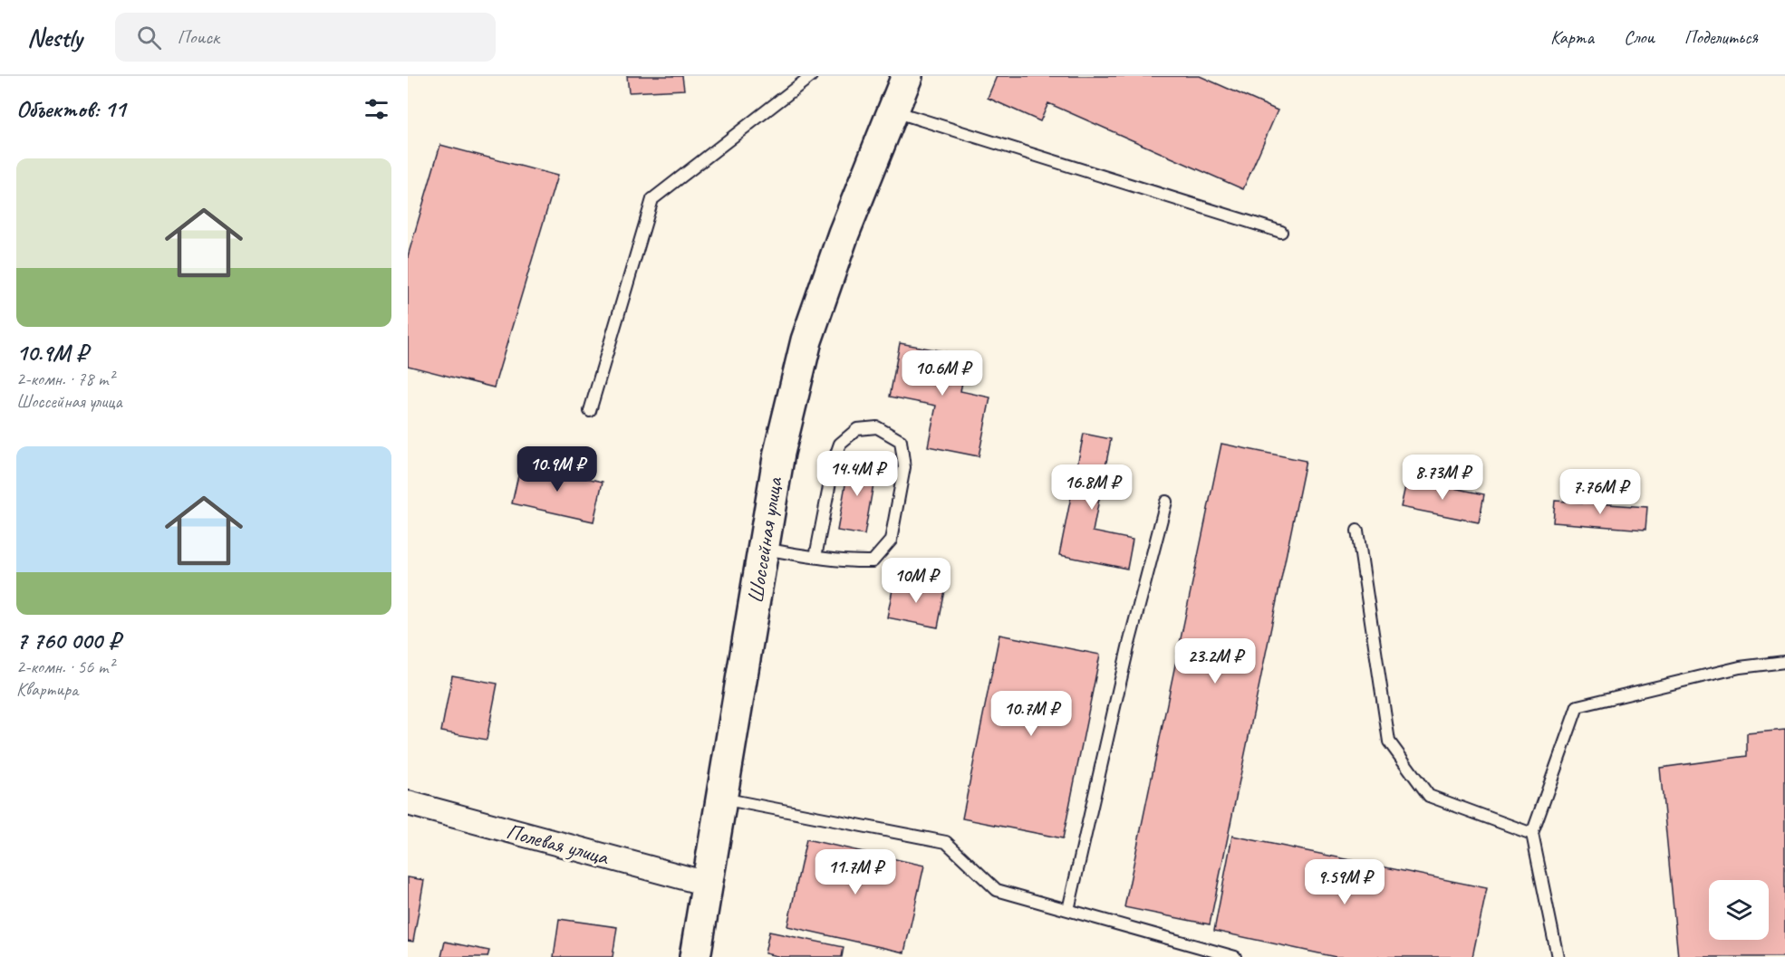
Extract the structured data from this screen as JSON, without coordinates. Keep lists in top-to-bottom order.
{
  "streets": {
    "main road": ["Шоссейная улица"],
    "street": ["Полевая улица"]
  },
  "crossings": [
    ["Шоссейная улица", "Полевая улица"]
  ],
  "page": {
    "header": "Nestly",
    "search": "Поиск",
    "nav": ["Карта", "Слои", "Поделиться"],
    "heading": "Объектов: 11",
    "list": [
      {
        "name": "10.9M ₽",
        "note": "2-комн. · 78 m² · Шоссейная улица"
      },
      {
        "name": "7 760 000 ₽",
        "note": "2-комн. · 56 m² · Квартира"
      }
    ],
    "price": [
      "10.6M ₽",
      "10.9M ₽",
      "14.4M ₽",
      "8.73M ₽",
      "16.8M ₽",
      "7.76M ₽",
      "10M ₽",
      "23.2M ₽",
      "10.7M ₽",
      "11.7M ₽",
      "9.59M ₽"
    ]
  }
}
